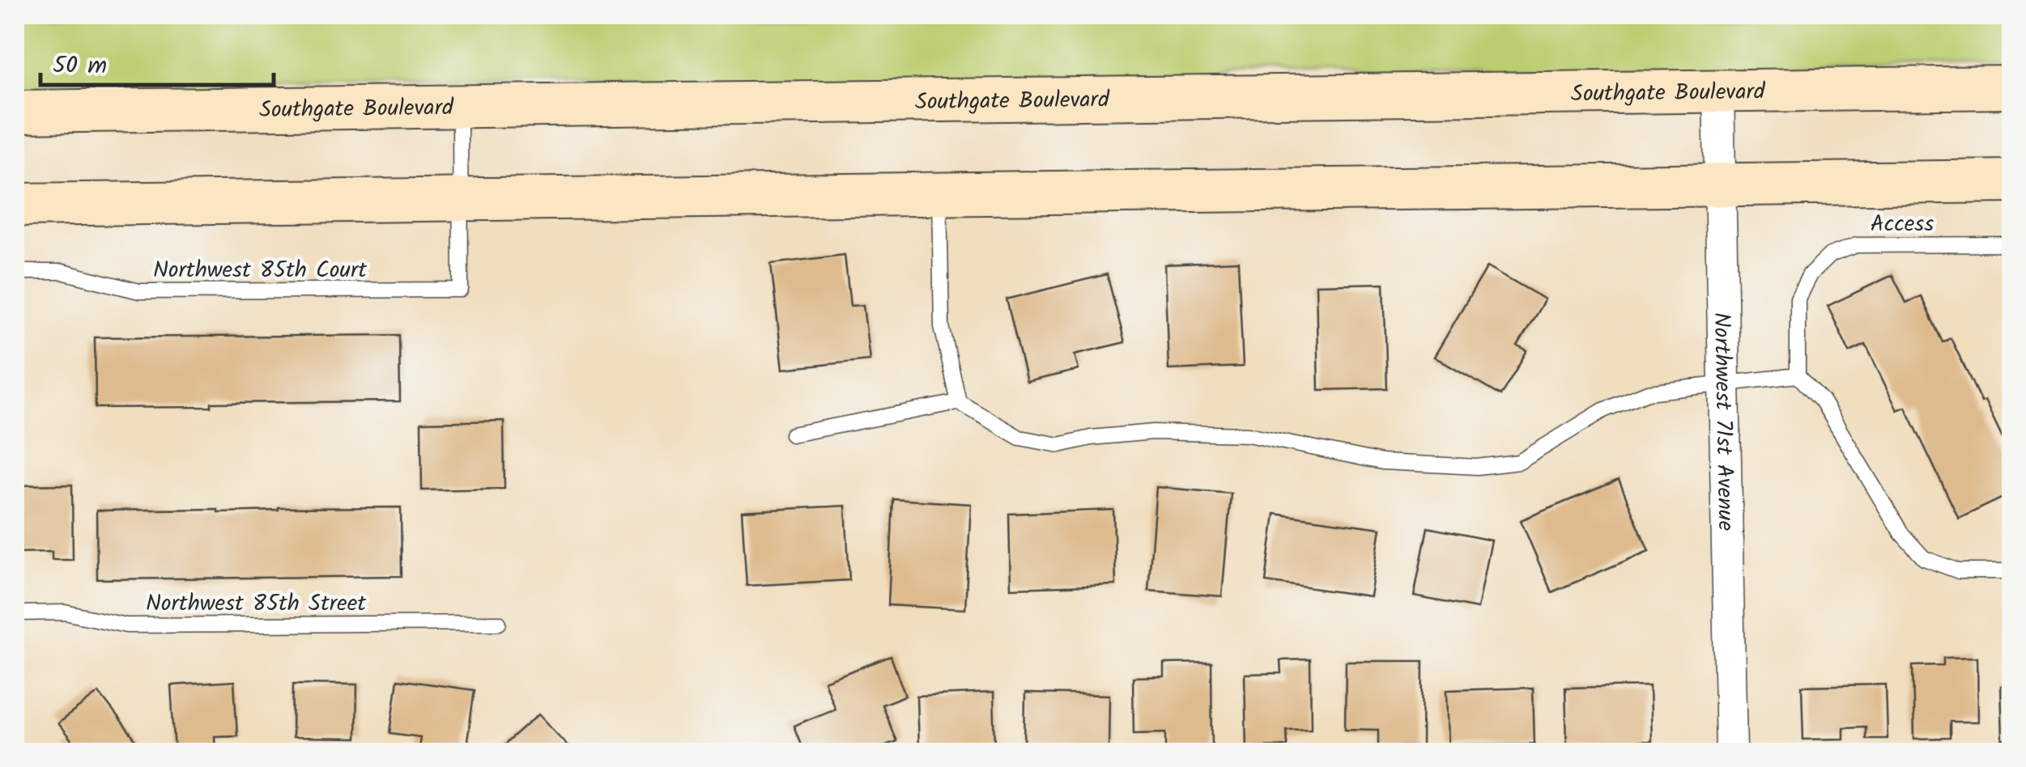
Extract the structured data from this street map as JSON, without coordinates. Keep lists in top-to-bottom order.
{
  "streets": {
    "main road": ["Southgate Boulevard"],
    "street": ["Northwest 71st Avenue"],
    "lane": ["Access", "Northwest 85th Court", "Northwest 85th Street"]
  },
  "crossings": [
    ["Southgate Boulevard", "Northwest 71st Avenue"]
  ],
  "scale_bar": "50 m"
}
